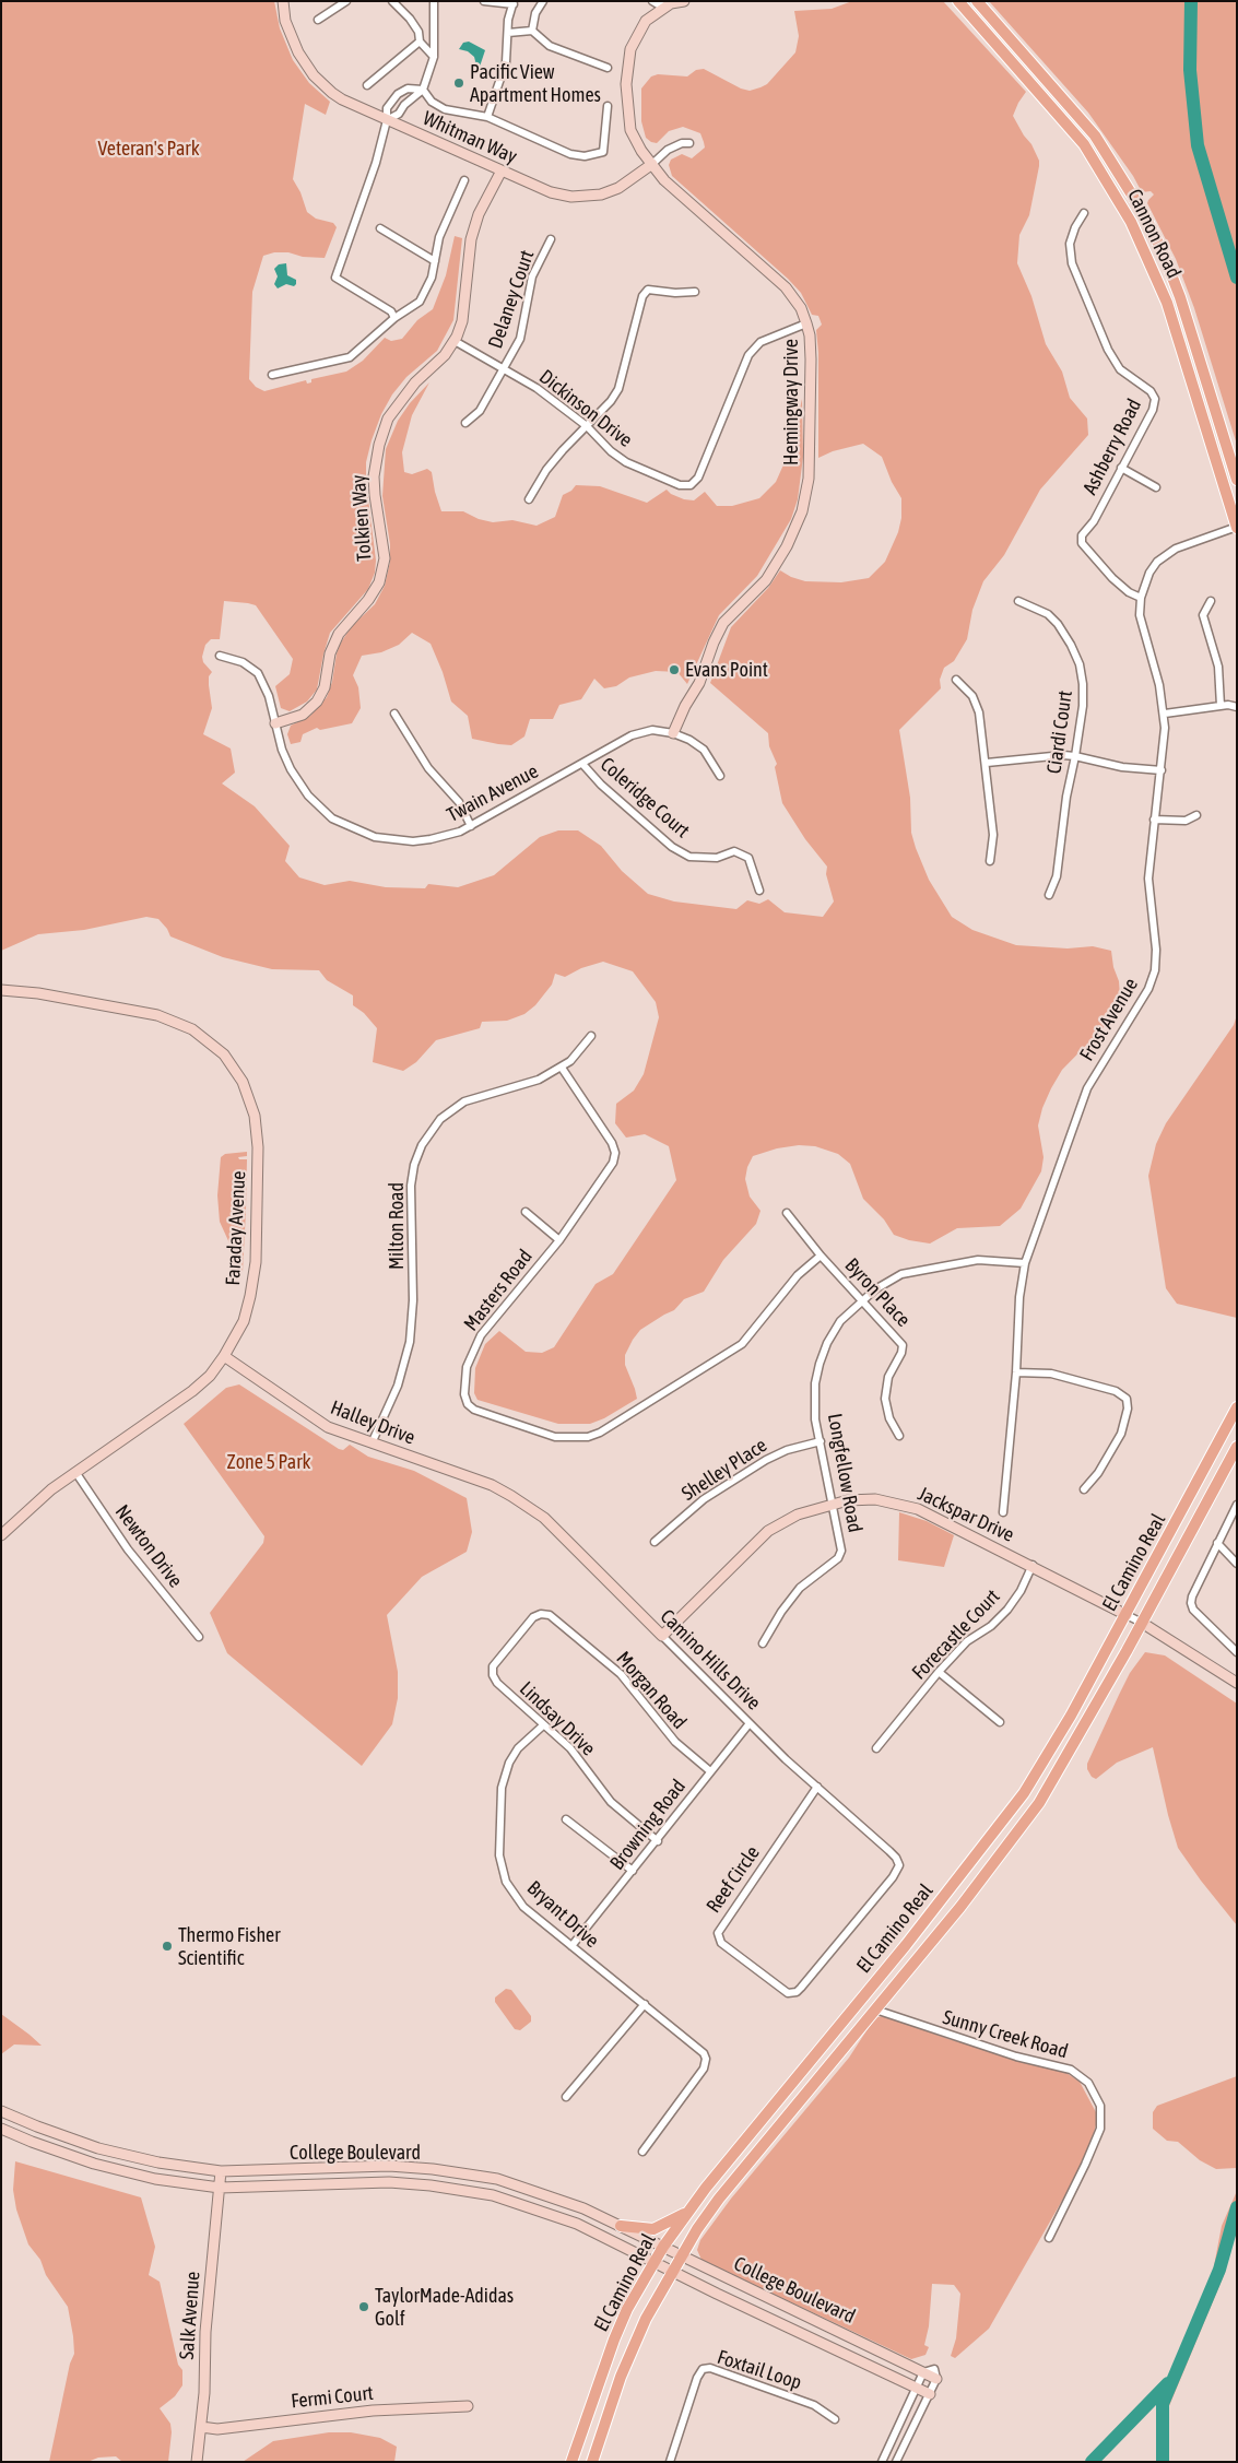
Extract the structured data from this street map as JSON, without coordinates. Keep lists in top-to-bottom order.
{
  "streets": {
    "main road": ["Cannon Road", "El Camino Real"],
    "street": [
      "Whitman Way",
      "Delaney Court",
      "Hemingway Drive",
      "Dickinson Drive",
      "Ashberry Road",
      "Tolkien Way",
      "Ciardi Court",
      "Twain Avenue",
      "Coleridge Court",
      "Frost Avenue",
      "Milton Road",
      "Faraday Avenue",
      "Masters Road",
      "Byron Place",
      "Halley Drive",
      "Shelley Place",
      "Longfellow Road",
      "Jackspar Drive",
      "Newton Drive",
      "Forecastle Court",
      "Camino Hills Drive",
      "Morgan Road",
      "Lindsay Drive",
      "Browning Road",
      "Reef Circle",
      "Bryant Drive",
      "Sunny Creek Road",
      "College Boulevard",
      "Salk Avenue",
      "Foxtail Loop",
      "Fermi Court"
    ]
  },
  "crossings": [
    ["Whitman Way", "Hemingway Drive"],
    ["Whitman Way", "Tolkien Way"],
    ["Cannon Road", "Frost Avenue"],
    ["Delaney Court", "Dickinson Drive"],
    ["Hemingway Drive", "Dickinson Drive"],
    ["Hemingway Drive", "Twain Avenue"],
    ["Dickinson Drive", "Tolkien Way"],
    ["Ashberry Road", "Frost Avenue"],
    ["Tolkien Way", "Twain Avenue"],
    ["Twain Avenue", "Coleridge Court"],
    ["Frost Avenue", "Longfellow Road"],
    ["Milton Road", "Masters Road"],
    ["Milton Road", "Halley Drive"],
    ["Faraday Avenue", "Halley Drive"],
    ["Faraday Avenue", "Newton Drive"],
    ["Masters Road", "Byron Place"],
    ["Byron Place", "Longfellow Road"],
    ["Halley Drive", "Camino Hills Drive"],
    ["Shelley Place", "Longfellow Road"],
    ["Longfellow Road", "Jackspar Drive"],
    ["Jackspar Drive", "El Camino Real"],
    ["Jackspar Drive", "Forecastle Court"],
    ["Jackspar Drive", "Camino Hills Drive"],
    ["El Camino Real", "Sunny Creek Road"],
    ["El Camino Real", "College Boulevard"],
    ["Camino Hills Drive", "Browning Road"],
    ["Camino Hills Drive", "Reef Circle"],
    ["Morgan Road", "Lindsay Drive"],
    ["Morgan Road", "Browning Road"],
    ["Lindsay Drive", "Browning Road"],
    ["Lindsay Drive", "Bryant Drive"],
    ["Browning Road", "Bryant Drive"],
    ["College Boulevard", "Salk Avenue"],
    ["Salk Avenue", "Fermi Court"]
  ],
  "parks": ["Veteran's Park", "Zone 5 Park"],
  "places": [
    "Pacific View Apartment Homes",
    "Evans Point",
    "Thermo Fisher Scientific",
    "TaylorMade-Adidas Golf"
  ]
}
